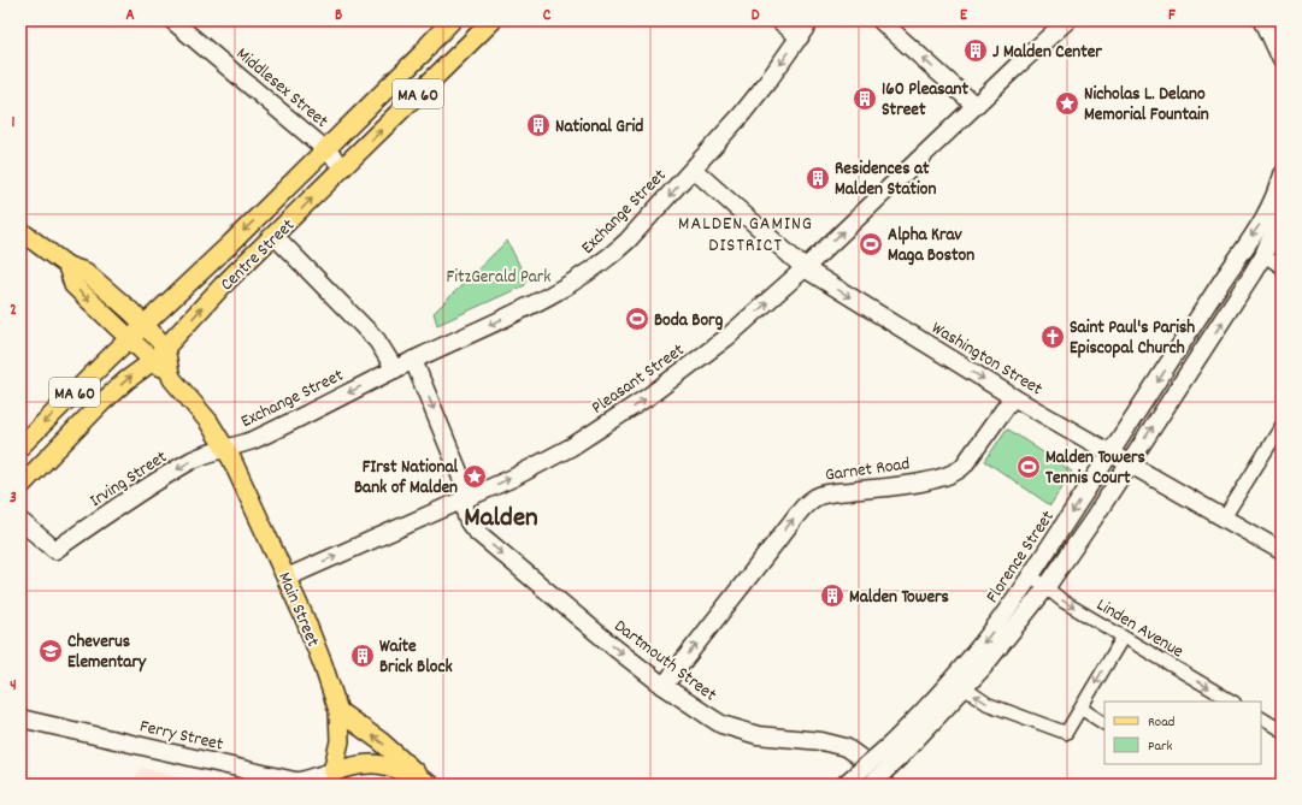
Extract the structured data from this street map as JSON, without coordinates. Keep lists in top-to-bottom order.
{
  "streets": {
    "main road": ["MA 60", "Centre Street", "Main Street"],
    "street": [
      "Middlesex Street",
      "Exchange Street",
      "Washington Street",
      "Pleasant Street",
      "Garnet Road",
      "Irving Street",
      "Florence Street",
      "Linden Avenue",
      "Dartmouth Street",
      "Ferry Street"
    ]
  },
  "crossings": [
    ["Middlesex Street", "Centre Street"],
    ["Exchange Street", "Washington Street"],
    ["Exchange Street", "Irving Street"],
    ["Exchange Street", "Main Street"],
    ["Centre Street", "Main Street"],
    ["Washington Street", "Pleasant Street"],
    ["Washington Street", "Garnet Road"],
    ["Washington Street", "Florence Street"],
    ["Pleasant Street", "Main Street"],
    ["Pleasant Street", "Dartmouth Street"],
    ["Garnet Road", "Dartmouth Street"],
    ["Irving Street", "Main Street"],
    ["Florence Street", "Linden Avenue"],
    ["Main Street", "Ferry Street"]
  ],
  "one_way": [
    "Exchange Street",
    "Pleasant Street",
    "Garnet Road",
    "Irving Street",
    "Linden Avenue",
    "Dartmouth Street"
  ],
  "districts": ["MALDEN GAMING DISTRICT", "Malden"],
  "parks": ["FitzGerald Park"],
  "places": {
    "building": [
      "J Malden Center",
      "160 Pleasant Street",
      "National Grid",
      "Residences at Malden Station",
      "Malden Towers",
      "Waite Brick Block"
    ],
    "place": ["Nicholas L. Delano Memorial Fountain", "FIrst National Bank of Malden"],
    "sports": ["Alpha Krav Maga Boston", "Boda Borg", "Malden Towers Tennis Court"],
    "church": ["Saint Paul's Parish Episcopal Church"],
    "school or university": ["Cheverus Elementary"]
  },
  "legend": ["Road", "Park"],
  "grid": {
    "columns": [
      "A",
      "B",
      "C",
      "D",
      "E",
      "F"
    ],
    "rows": [
      "1",
      "2",
      "3",
      "4"
    ]
  }
}
